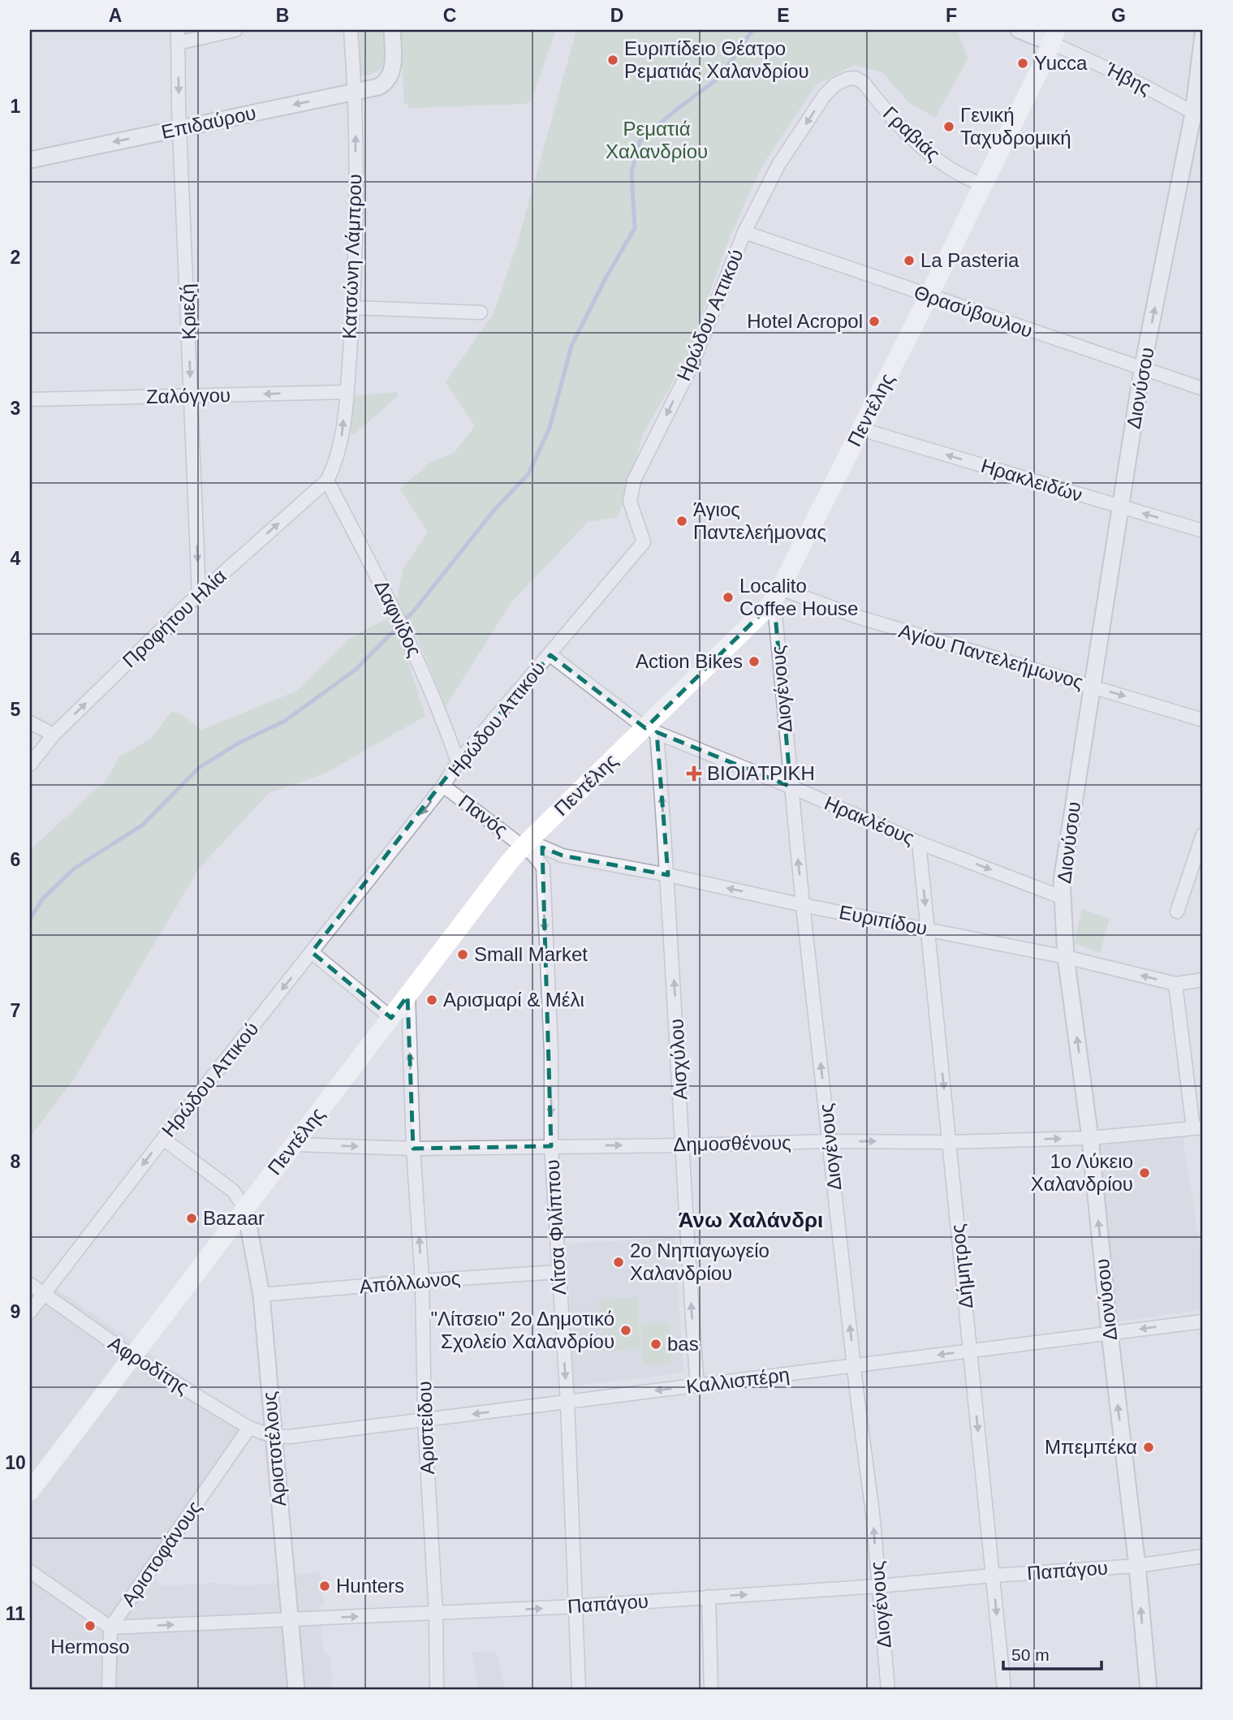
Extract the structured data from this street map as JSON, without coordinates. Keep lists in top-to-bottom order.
{
  "streets": {
    "main road": ["Πεντέλης"],
    "street": [
      "Ήβης",
      "Επιδαύρου",
      "Γραβιάς",
      "Κατσώνη Λάμπρου",
      "Κριεζή",
      "Θρασύβουλου",
      "Ηρώδου Αττικού",
      "Διονύσου",
      "Ζαλόγγου",
      "Ηρακλειδών",
      "Προφήτου Ηλία",
      "Δαφνίδος",
      "Αγίου Παντελεήμωνος",
      "Διογένους",
      "Πανός",
      "Ηρακλέους",
      "Ευριπίδου",
      "Αισχύλου",
      "Δημοσθένους",
      "Λίτσα Φιλίππου",
      "Δήμητρος",
      "Απόλλωνος",
      "Αφροδίτης",
      "Καλλισπέρη",
      "Αριστείδου",
      "Αριστοτέλους",
      "Αριστοφάνους",
      "Παπάγου"
    ]
  },
  "crossings": [
    ["Ήβης", "Διονύσου"],
    ["Ήβης", "Πεντέλης"],
    ["Επιδαύρου", "Κατσώνη Λάμπρου"],
    ["Επιδαύρου", "Κριεζή"],
    ["Γραβιάς", "Ηρώδου Αττικού"],
    ["Γραβιάς", "Πεντέλης"],
    ["Κατσώνη Λάμπρου", "Ζαλόγγου"],
    ["Κατσώνη Λάμπρου", "Προφήτου Ηλία"],
    ["Κατσώνη Λάμπρου", "Δαφνίδος"],
    ["Κριεζή", "Ζαλόγγου"],
    ["Κριεζή", "Προφήτου Ηλία"],
    ["Θρασύβουλου", "Ηρώδου Αττικού"],
    ["Θρασύβουλου", "Διονύσου"],
    ["Θρασύβουλου", "Πεντέλης"],
    ["Ηρώδου Αττικού", "Δαφνίδος"],
    ["Ηρώδου Αττικού", "Πανός"],
    ["Ηρώδου Αττικού", "Ηρακλέους"],
    ["Ηρώδου Αττικού", "Αφροδίτης"],
    ["Διονύσου", "Ηρακλειδών"],
    ["Διονύσου", "Αγίου Παντελεήμωνος"],
    ["Διονύσου", "Ηρακλέους"],
    ["Διονύσου", "Ευριπίδου"],
    ["Διονύσου", "Δημοσθένους"],
    ["Διονύσου", "Καλλισπέρη"],
    ["Διονύσου", "Παπάγου"],
    ["Πεντέλης", "Ηρακλειδών"],
    ["Πεντέλης", "Αγίου Παντελεήμωνος"],
    ["Πεντέλης", "Διογένους"],
    ["Πεντέλης", "Πανός"],
    ["Πεντέλης", "Ηρακλέους"],
    ["Πεντέλης", "Ευριπίδου"],
    ["Πεντέλης", "Αισχύλου"],
    ["Πεντέλης", "Δημοσθένους"],
    ["Πεντέλης", "Αφροδίτης"],
    ["Πεντέλης", "Αριστείδου"],
    ["Πεντέλης", "Αριστοτέλους"],
    ["Προφήτου Ηλία", "Δαφνίδος"],
    ["Διογένους", "Ηρακλέους"],
    ["Διογένους", "Ευριπίδου"],
    ["Διογένους", "Δημοσθένους"],
    ["Διογένους", "Καλλισπέρη"],
    ["Διογένους", "Παπάγου"],
    ["Πανός", "Ευριπίδου"],
    ["Ηρακλέους", "Αισχύλου"],
    ["Ηρακλέους", "Δήμητρος"],
    ["Ευριπίδου", "Αισχύλου"],
    ["Ευριπίδου", "Δήμητρος"],
    ["Αισχύλου", "Δημοσθένους"],
    ["Αισχύλου", "Καλλισπέρη"],
    ["Δημοσθένους", "Λίτσα Φιλίππου"],
    ["Δημοσθένους", "Δήμητρος"],
    ["Δημοσθένους", "Αριστείδου"],
    ["Λίτσα Φιλίππου", "Απόλλωνος"],
    ["Λίτσα Φιλίππου", "Καλλισπέρη"],
    ["Λίτσα Φιλίππου", "Παπάγου"],
    ["Δήμητρος", "Καλλισπέρη"],
    ["Δήμητρος", "Παπάγου"],
    ["Απόλλωνος", "Αριστείδου"],
    ["Απόλλωνος", "Αριστοτέλους"],
    ["Αφροδίτης", "Καλλισπέρη"],
    ["Αφροδίτης", "Αριστοτέλους"],
    ["Αφροδίτης", "Αριστοφάνους"],
    ["Καλλισπέρη", "Αριστείδου"],
    ["Καλλισπέρη", "Αριστοτέλους"],
    ["Αριστείδου", "Παπάγου"],
    ["Αριστοτέλους", "Παπάγου"],
    ["Αριστοφάνους", "Παπάγου"]
  ],
  "one_way": [
    "Επιδαύρου",
    "Κατσώνη Λάμπρου",
    "Κριεζή",
    "Ηρώδου Αττικού",
    "Διονύσου",
    "Ζαλόγγου",
    "Ηρακλειδών",
    "Προφήτου Ηλία",
    "Διογένους",
    "Ευριπίδου",
    "Αισχύλου",
    "Δημοσθένους",
    "Λίτσα Φιλίππου",
    "Δήμητρος",
    "Καλλισπέρη",
    "Αριστείδου",
    "Παπάγου"
  ],
  "districts": ["Άνω Χαλάνδρι"],
  "parks": ["Ρεματιά Χαλανδρίου"],
  "places": {
    "other": [
      "Ευριπίδειο Θέατρο Ρεματιάς Χαλανδρίου",
      "Yucca",
      "Γενική Ταχυδρομική",
      "La Pasteria",
      "Hotel Acropol",
      "Άγιος Παντελεήμονας",
      "Localito Coffee House",
      "Action Bikes",
      "Small Market",
      "Αρισμαρί & Μέλι",
      "1ο Λύκειο Χαλανδρίου",
      "Bazaar",
      "2ο Νηπιαγωγείο Χαλανδρίου",
      "\"Λίτσειο\" 2ο Δημοτικό Σχολείο Χαλανδρίου",
      "bas",
      "Μπεμπέκα",
      "Hunters",
      "Hermoso"
    ],
    "health": ["ΒΙΟΙΑΤΡΙΚΗ"]
  },
  "scale_bar": "50 m",
  "grid": {
    "columns": [
      "A",
      "B",
      "C",
      "D",
      "E",
      "F",
      "G"
    ],
    "rows": [
      "1",
      "2",
      "3",
      "4",
      "5",
      "6",
      "7",
      "8",
      "9",
      "10",
      "11"
    ]
  }
}
